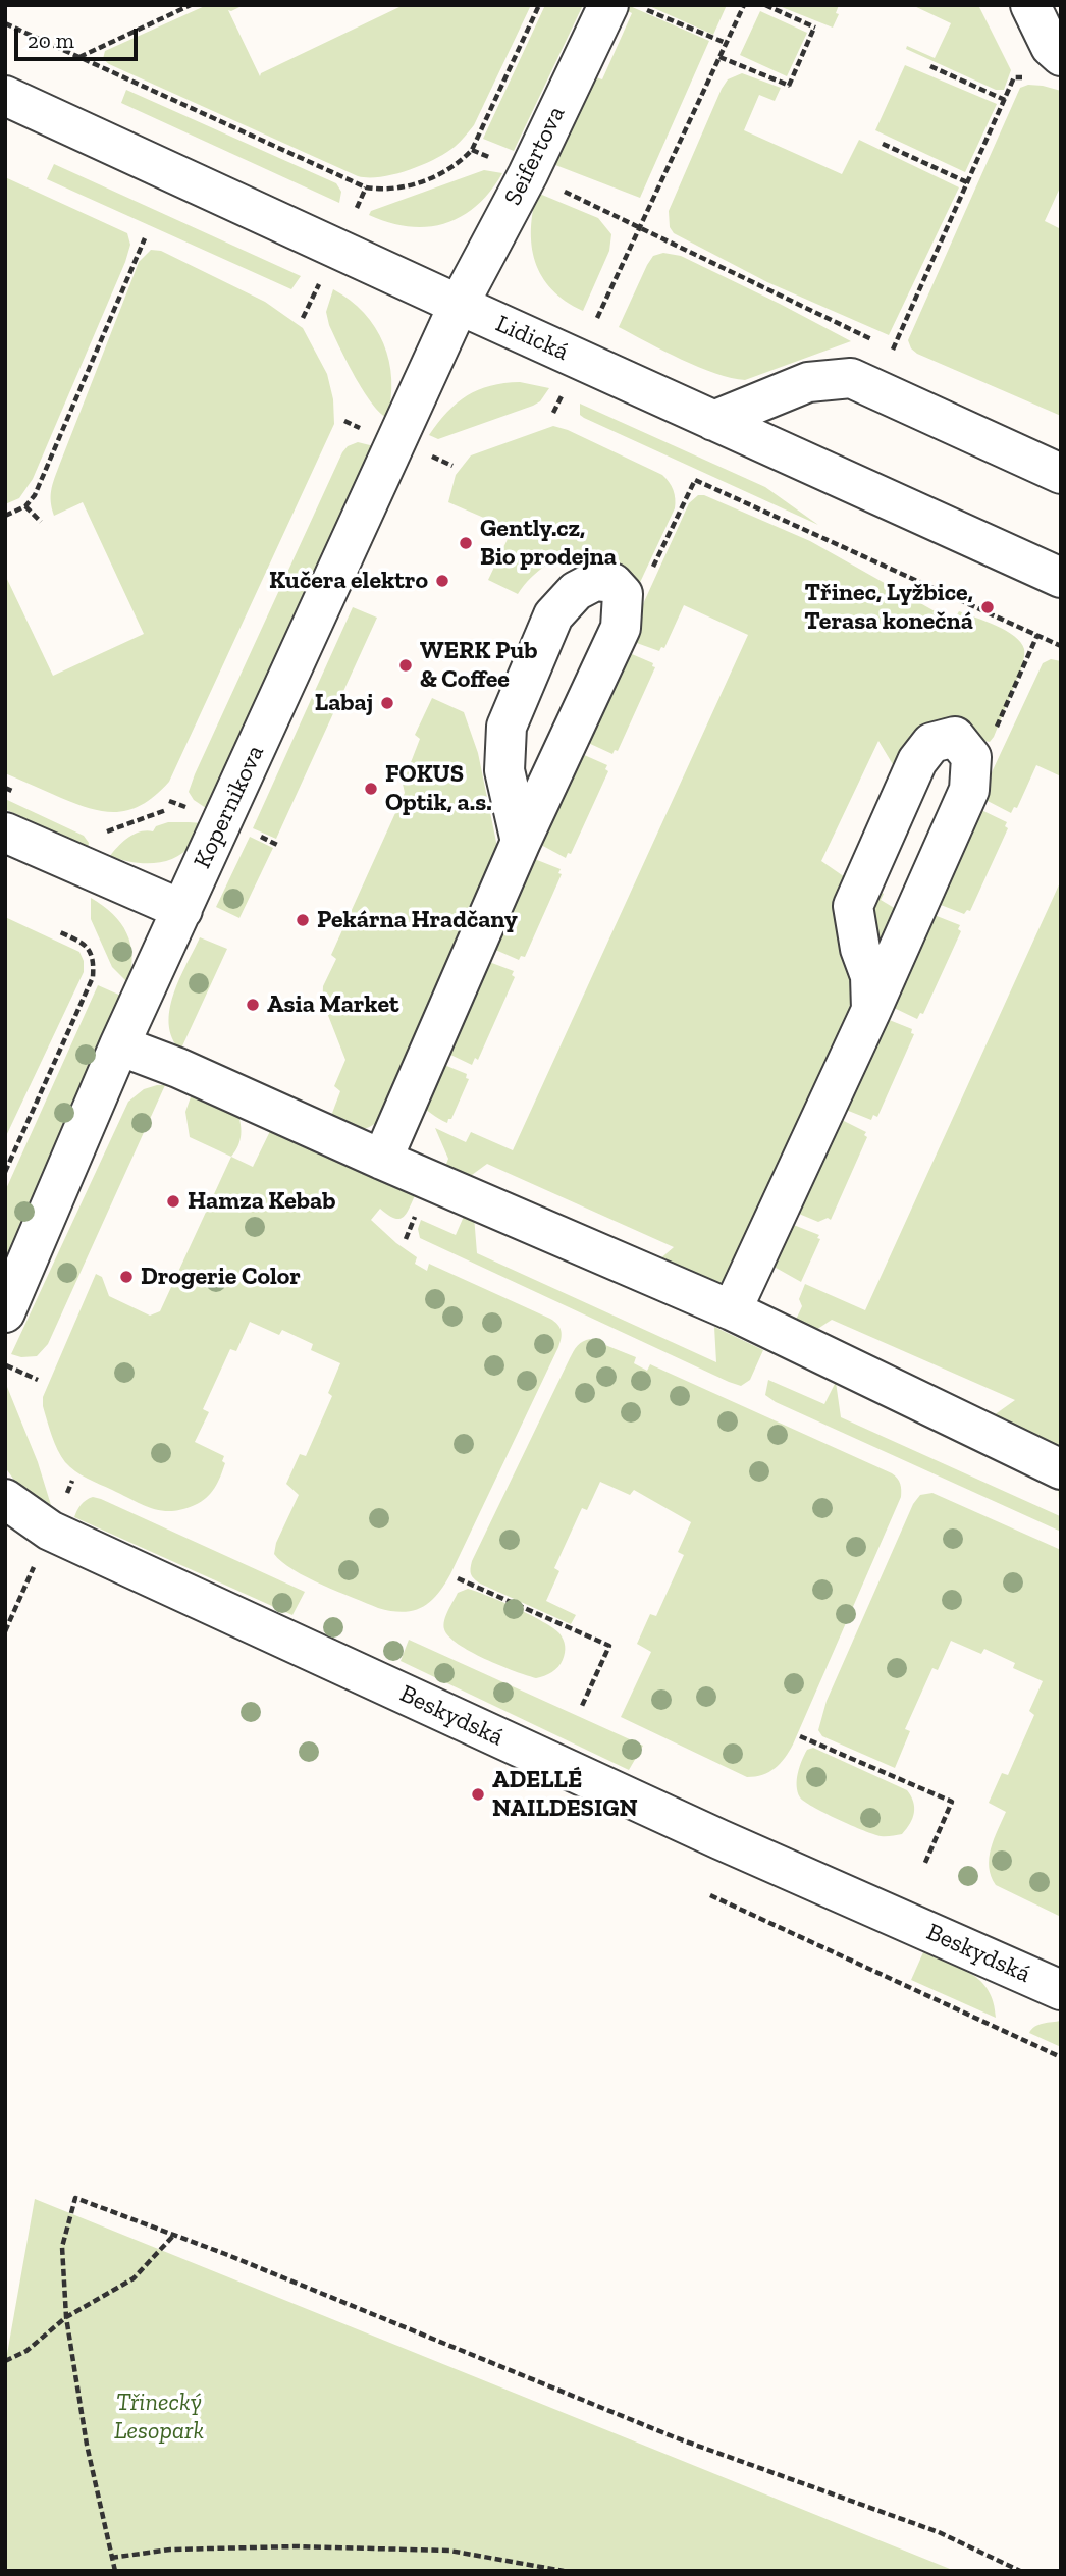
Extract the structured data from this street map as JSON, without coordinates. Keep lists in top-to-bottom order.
{
  "streets": {
    "street": [
      "Seifertova",
      "Lidická",
      "Kopernikova",
      "Beskydská"
    ]
  },
  "crossings": [
    ["Seifertova", "Lidická"],
    ["Seifertova", "Kopernikova"],
    ["Lidická", "Kopernikova"]
  ],
  "parks": ["Třinecký Lesopark"],
  "places": [
    "Gently.cz, Bio prodejna",
    "Kučera elektro",
    "Třinec, Lyžbice, Terasa konečná",
    "WERK Pub & Coffee",
    "Labaj",
    "FOKUS Optik, a.s.",
    "Pekárna Hradčany",
    "Asia Market",
    "Hamza Kebab",
    "Drogerie Color",
    "ADELLÉ NAILDESIGN"
  ],
  "scale_bar": "20 m"
}
